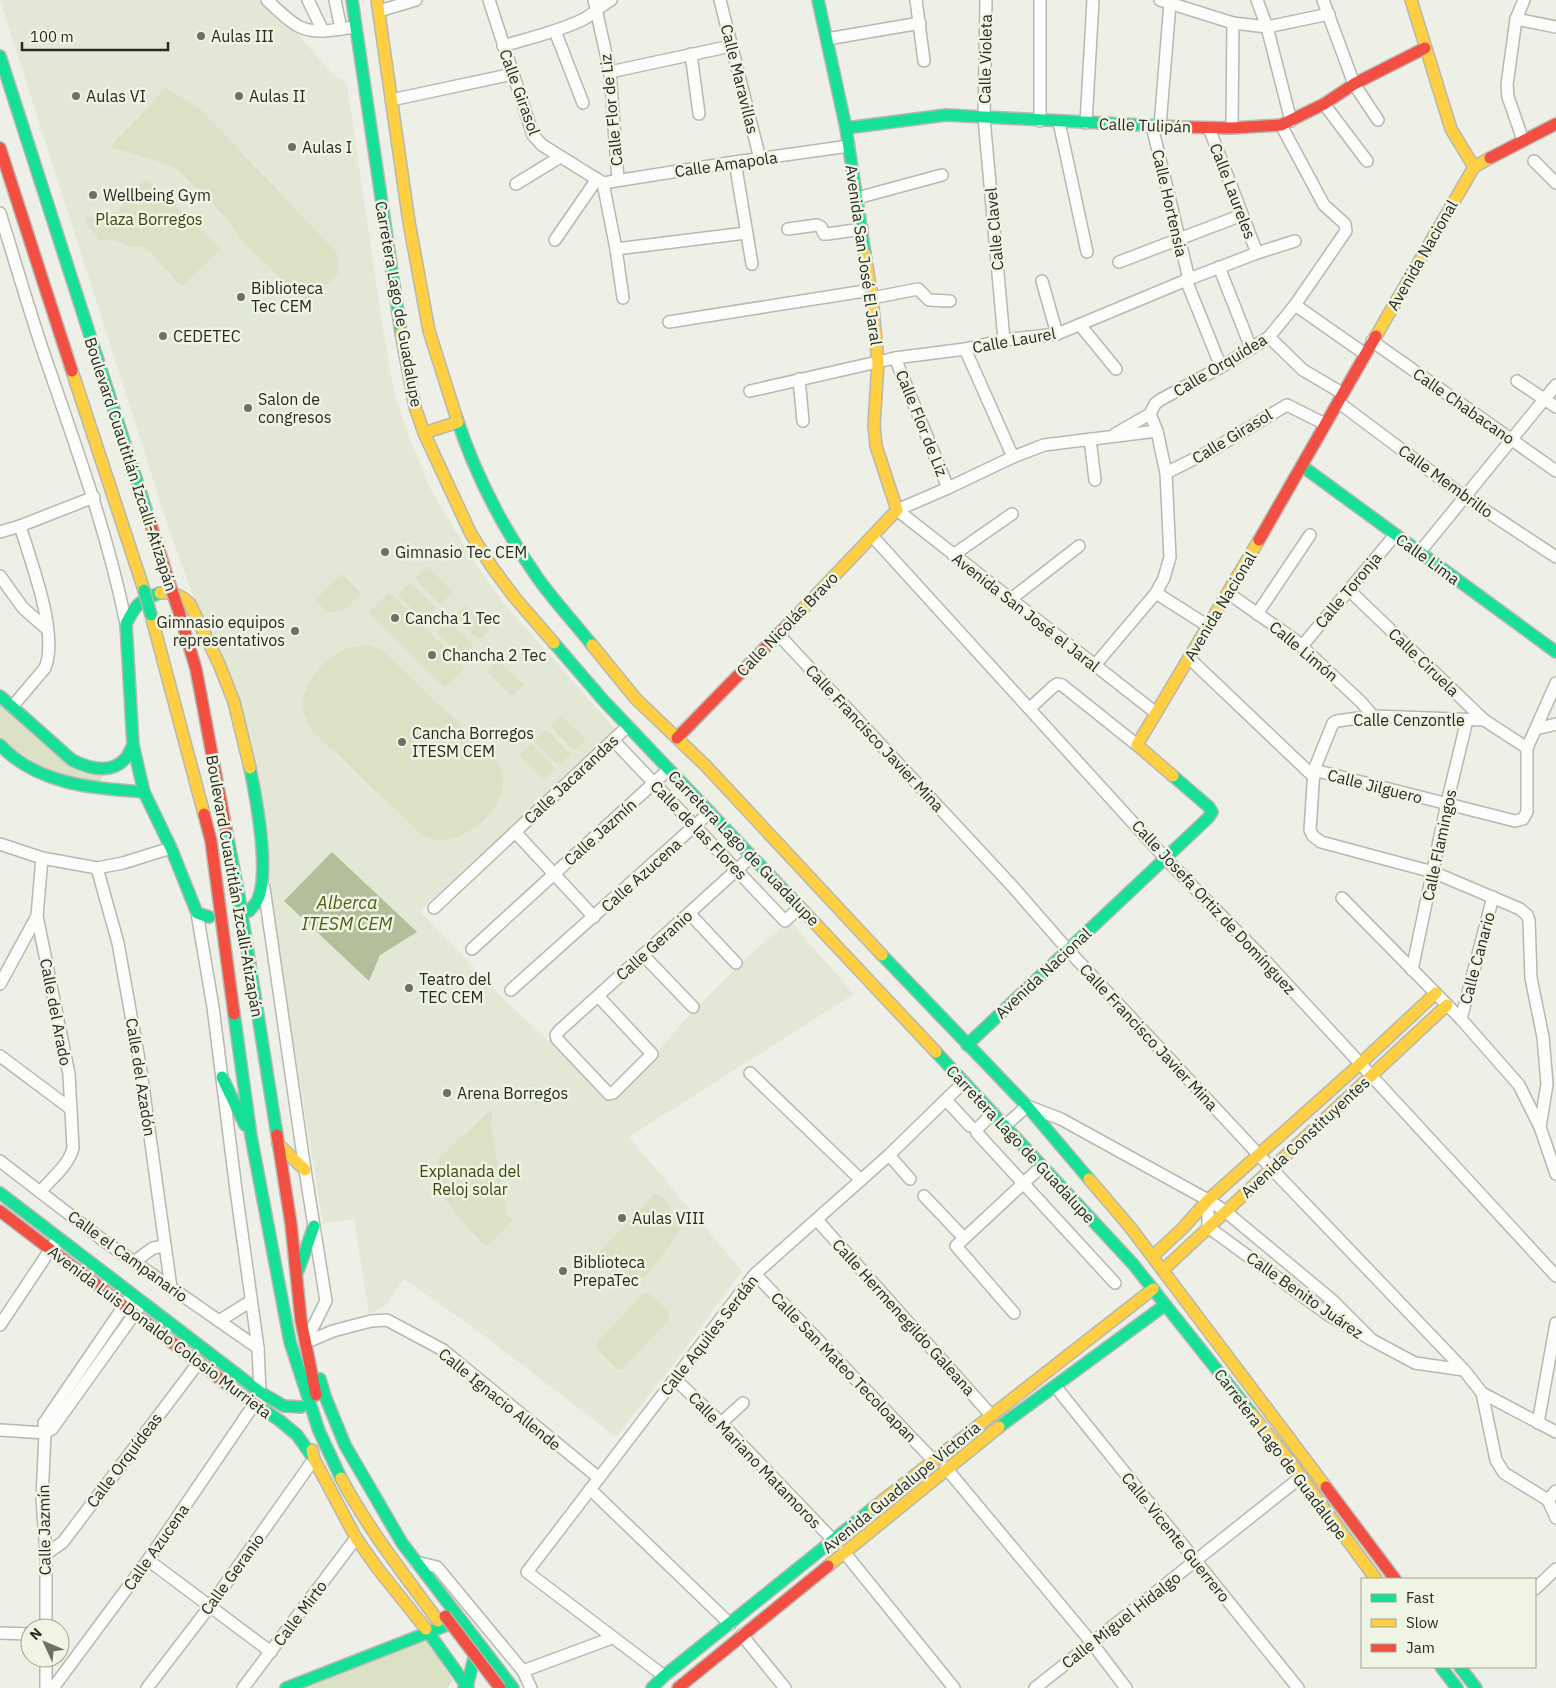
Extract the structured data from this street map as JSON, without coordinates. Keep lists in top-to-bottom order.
{
  "streets": {
    "main road": [
      "Calle Tulipán",
      "Avenida San José El Jaral",
      "Avenida Nacional",
      "Carretera Lago de Guadalupe",
      "Boulevard Cuautitlán Izcalli-Atizapán",
      "Calle Lima",
      "Calle Nicolás Bravo",
      "Avenida Constituyentes",
      "Avenida Luis Donaldo Colosio Murrieta",
      "Avenida Guadalupe Victoria"
    ],
    "street": [
      "Calle Violeta",
      "Calle Maravillas",
      "Calle Girasol",
      "Calle Flor de Liz",
      "Calle Amapola",
      "Calle Laureles",
      "Calle Hortensia",
      "Calle Clavel",
      "Calle Laurel",
      "Calle Orquídea",
      "Calle Chabacano",
      "Calle Membrillo",
      "Calle Toronja",
      "Avenida San José el Jaral",
      "Calle Limón",
      "Calle Ciruela",
      "Calle Cenzontle",
      "Calle Francisco Javier Mina",
      "Calle Jacarandas",
      "Calle Jilguero",
      "Calle de las Flores",
      "Calle Jazmín",
      "Calle Flamingos",
      "Calle Azucena",
      "Calle Josefa Ortiz de Domínguez",
      "Calle Geranio",
      "Calle Canario",
      "Calle del Arado",
      "Calle del Azadón",
      "Calle el Campanario",
      "Calle Benito Juárez",
      "Calle Hermenegildo Galeana",
      "Calle Aquiles Serdán",
      "Calle San Mateo Tecoloapan",
      "Calle Ignacio Allende",
      "Calle Orquídeas",
      "Calle Mariano Matamoros",
      "Calle Vicente Guerrero",
      "Calle Mirto",
      "Calle Miguel Hidalgo"
    ]
  },
  "crossings": [
    ["Calle Violeta", "Calle Tulipán"],
    ["Calle Violeta", "Calle Clavel"],
    ["Calle Maravillas", "Calle Amapola"],
    ["Calle Girasol", "Calle Amapola"],
    ["Calle Girasol", "Avenida Nacional"],
    ["Calle Flor de Liz", "Calle Amapola"],
    ["Calle Flor de Liz", "Calle Laurel"],
    ["Calle Flor de Liz", "Calle Orquídea"],
    ["Calle Tulipán", "Calle Laureles"],
    ["Calle Tulipán", "Calle Hortensia"],
    ["Calle Tulipán", "Calle Clavel"],
    ["Calle Tulipán", "Avenida San José El Jaral"],
    ["Calle Tulipán", "Calle Orquídea"],
    ["Calle Amapola", "Avenida San José El Jaral"],
    ["Calle Laureles", "Calle Laurel"],
    ["Calle Hortensia", "Calle Laurel"],
    ["Calle Hortensia", "Calle Orquídea"],
    ["Calle Clavel", "Calle Laurel"],
    ["Avenida San José El Jaral", "Calle Laurel"],
    ["Avenida San José El Jaral", "Calle Orquídea"],
    ["Avenida San José El Jaral", "Avenida San José el Jaral"],
    ["Avenida San José El Jaral", "Calle Nicolás Bravo"],
    ["Avenida Nacional", "Carretera Lago de Guadalupe"],
    ["Avenida Nacional", "Calle Chabacano"],
    ["Avenida Nacional", "Calle Membrillo"],
    ["Avenida Nacional", "Calle Lima"],
    ["Avenida Nacional", "Avenida San José el Jaral"],
    ["Avenida Nacional", "Calle Limón"],
    ["Avenida Nacional", "Calle Francisco Javier Mina"],
    ["Avenida Nacional", "Calle Jilguero"],
    ["Avenida Nacional", "Calle Josefa Ortiz de Domínguez"],
    ["Carretera Lago de Guadalupe", "Calle Nicolás Bravo"],
    ["Carretera Lago de Guadalupe", "Calle Jacarandas"],
    ["Carretera Lago de Guadalupe", "Calle de las Flores"],
    ["Carretera Lago de Guadalupe", "Calle Jazmín"],
    ["Carretera Lago de Guadalupe", "Calle Azucena"],
    ["Carretera Lago de Guadalupe", "Calle Geranio"],
    ["Carretera Lago de Guadalupe", "Avenida Constituyentes"],
    ["Carretera Lago de Guadalupe", "Calle Aquiles Serdán"],
    ["Carretera Lago de Guadalupe", "Avenida Guadalupe Victoria"],
    ["Carretera Lago de Guadalupe", "Calle Miguel Hidalgo"],
    ["Calle Orquídea", "Calle Membrillo"],
    ["Calle Orquídea", "Avenida San José el Jaral"],
    ["Calle Orquídea", "Calle Nicolás Bravo"],
    ["Calle Lima", "Calle Toronja"],
    ["Calle Toronja", "Calle Limón"],
    ["Calle Toronja", "Calle Ciruela"],
    ["Avenida San José el Jaral", "Calle Nicolás Bravo"],
    ["Calle Nicolás Bravo", "Calle Francisco Javier Mina"],
    ["Calle Nicolás Bravo", "Calle Josefa Ortiz de Domínguez"],
    ["Calle Limón", "Calle Cenzontle"],
    ["Calle Ciruela", "Calle Cenzontle"],
    ["Calle Ciruela", "Calle Jilguero"],
    ["Calle Cenzontle", "Calle Jilguero"],
    ["Calle Cenzontle", "Calle Flamingos"],
    ["Calle Francisco Javier Mina", "Avenida Constituyentes"],
    ["Calle Francisco Javier Mina", "Calle Benito Juárez"],
    ["Calle Jacarandas", "Calle de las Flores"],
    ["Calle Jilguero", "Calle Flamingos"],
    ["Calle de las Flores", "Calle Jazmín"],
    ["Calle de las Flores", "Calle Azucena"],
    ["Calle de las Flores", "Calle Geranio"],
    ["Calle Jazmín", "Avenida Luis Donaldo Colosio Murrieta"],
    ["Calle Jazmín", "Calle Orquídeas"],
    ["Calle Azucena", "Avenida Luis Donaldo Colosio Murrieta"],
    ["Calle Josefa Ortiz de Domínguez", "Avenida Constituyentes"],
    ["Calle Geranio", "Avenida Luis Donaldo Colosio Murrieta"],
    ["Calle del Arado", "Calle el Campanario"],
    ["Calle del Azadón", "Calle el Campanario"],
    ["Avenida Constituyentes", "Calle Benito Juárez"],
    ["Calle Hermenegildo Galeana", "Calle Aquiles Serdán"],
    ["Calle Hermenegildo Galeana", "Avenida Guadalupe Victoria"],
    ["Avenida Luis Donaldo Colosio Murrieta", "Calle Orquídeas"],
    ["Calle Aquiles Serdán", "Calle San Mateo Tecoloapan"],
    ["Calle Aquiles Serdán", "Calle Ignacio Allende"],
    ["Calle Aquiles Serdán", "Calle Mariano Matamoros"],
    ["Calle San Mateo Tecoloapan", "Avenida Guadalupe Victoria"],
    ["Calle Mariano Matamoros", "Avenida Guadalupe Victoria"],
    ["Avenida Guadalupe Victoria", "Calle Vicente Guerrero"],
    ["Calle Vicente Guerrero", "Calle Miguel Hidalgo"]
  ],
  "water": ["Alberca ITESM CEM"],
  "parks": ["Plaza Borregos", "Explanada del Reloj solar"],
  "places": [
    "Aulas III",
    "Aulas VI",
    "Aulas II",
    "Aulas I",
    "Wellbeing Gym",
    "Biblioteca Tec CEM",
    "CEDETEC",
    "Salon de congresos",
    "Gimnasio Tec CEM",
    "Cancha 1 Tec",
    "Gimnasio equipos representativos",
    "Chancha 2 Tec",
    "Cancha Borregos ITESM CEM",
    "Teatro del TEC CEM",
    "Arena Borregos",
    "Aulas VIII",
    "Biblioteca PrepaTec"
  ],
  "legend": ["Fast", "Slow", "Jam"],
  "scale_bar": "100 m",
  "north": "top left"
}
